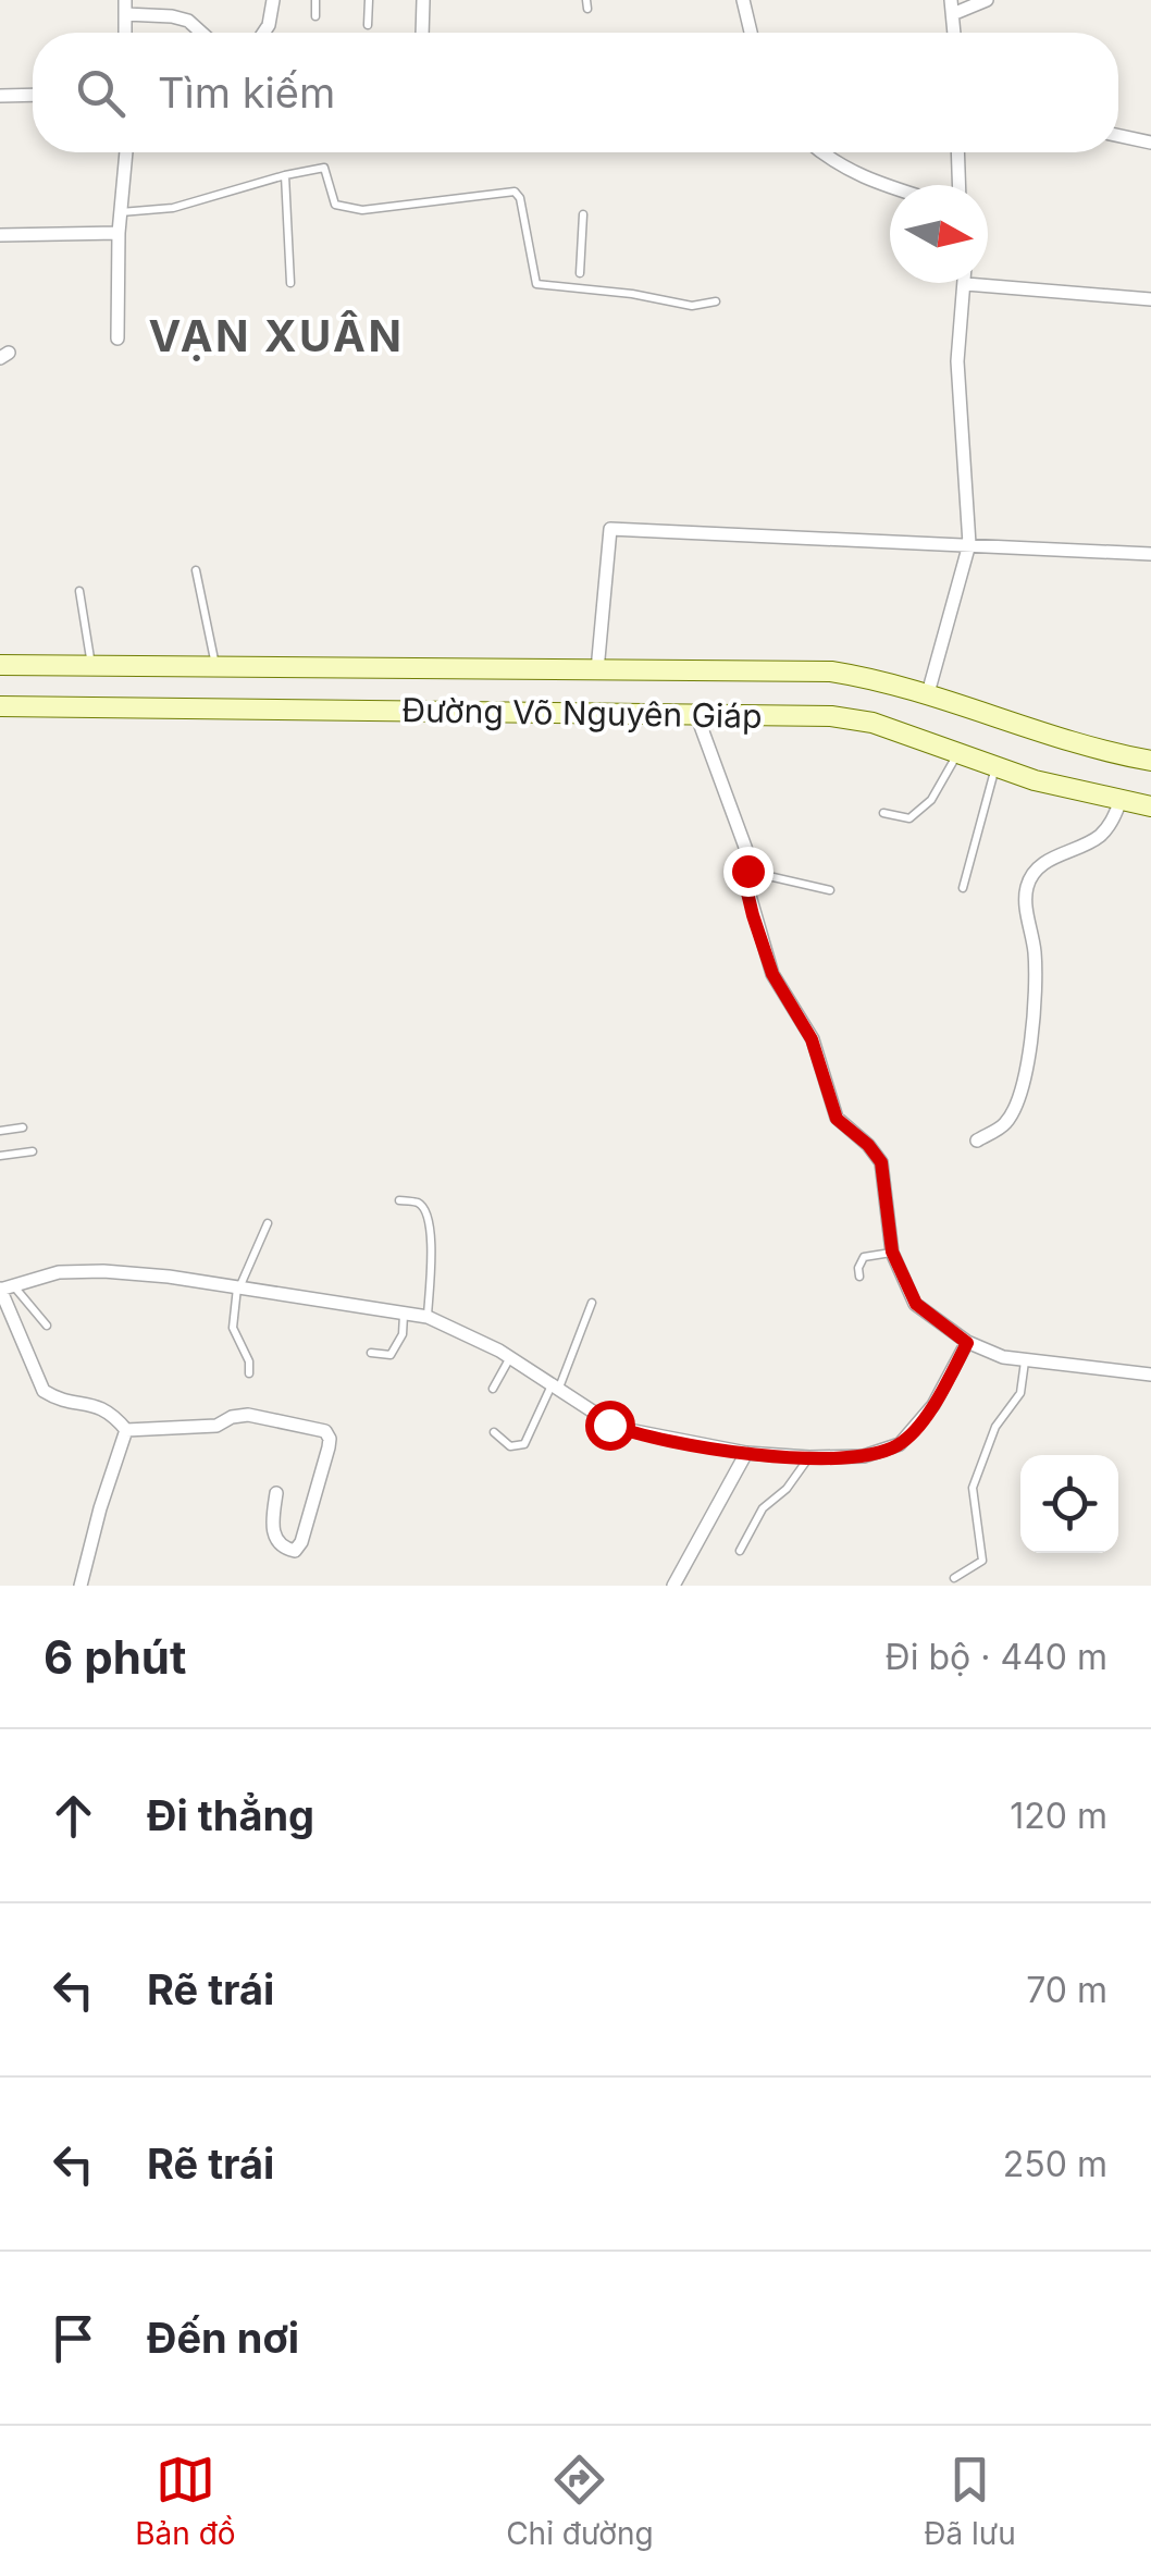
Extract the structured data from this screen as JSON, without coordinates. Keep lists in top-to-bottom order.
{
  "streets": {
    "main road": ["Đường Võ Nguyên Giáp"]
  },
  "districts": ["VẠN XUÂN"],
  "north": "right",
  "page": {
    "search": "Tìm kiếm",
    "heading": ["6 phút", "Đi bộ · 440 m"],
    "list": [
      ["Đi thẳng", "120 m"],
      ["Rẽ trái", "70 m"],
      ["Rẽ trái", "250 m"],
      "Đến nơi"
    ],
    "nav": ["Bản đồ", "Chỉ đường", "Đã lưu"]
  }
}
